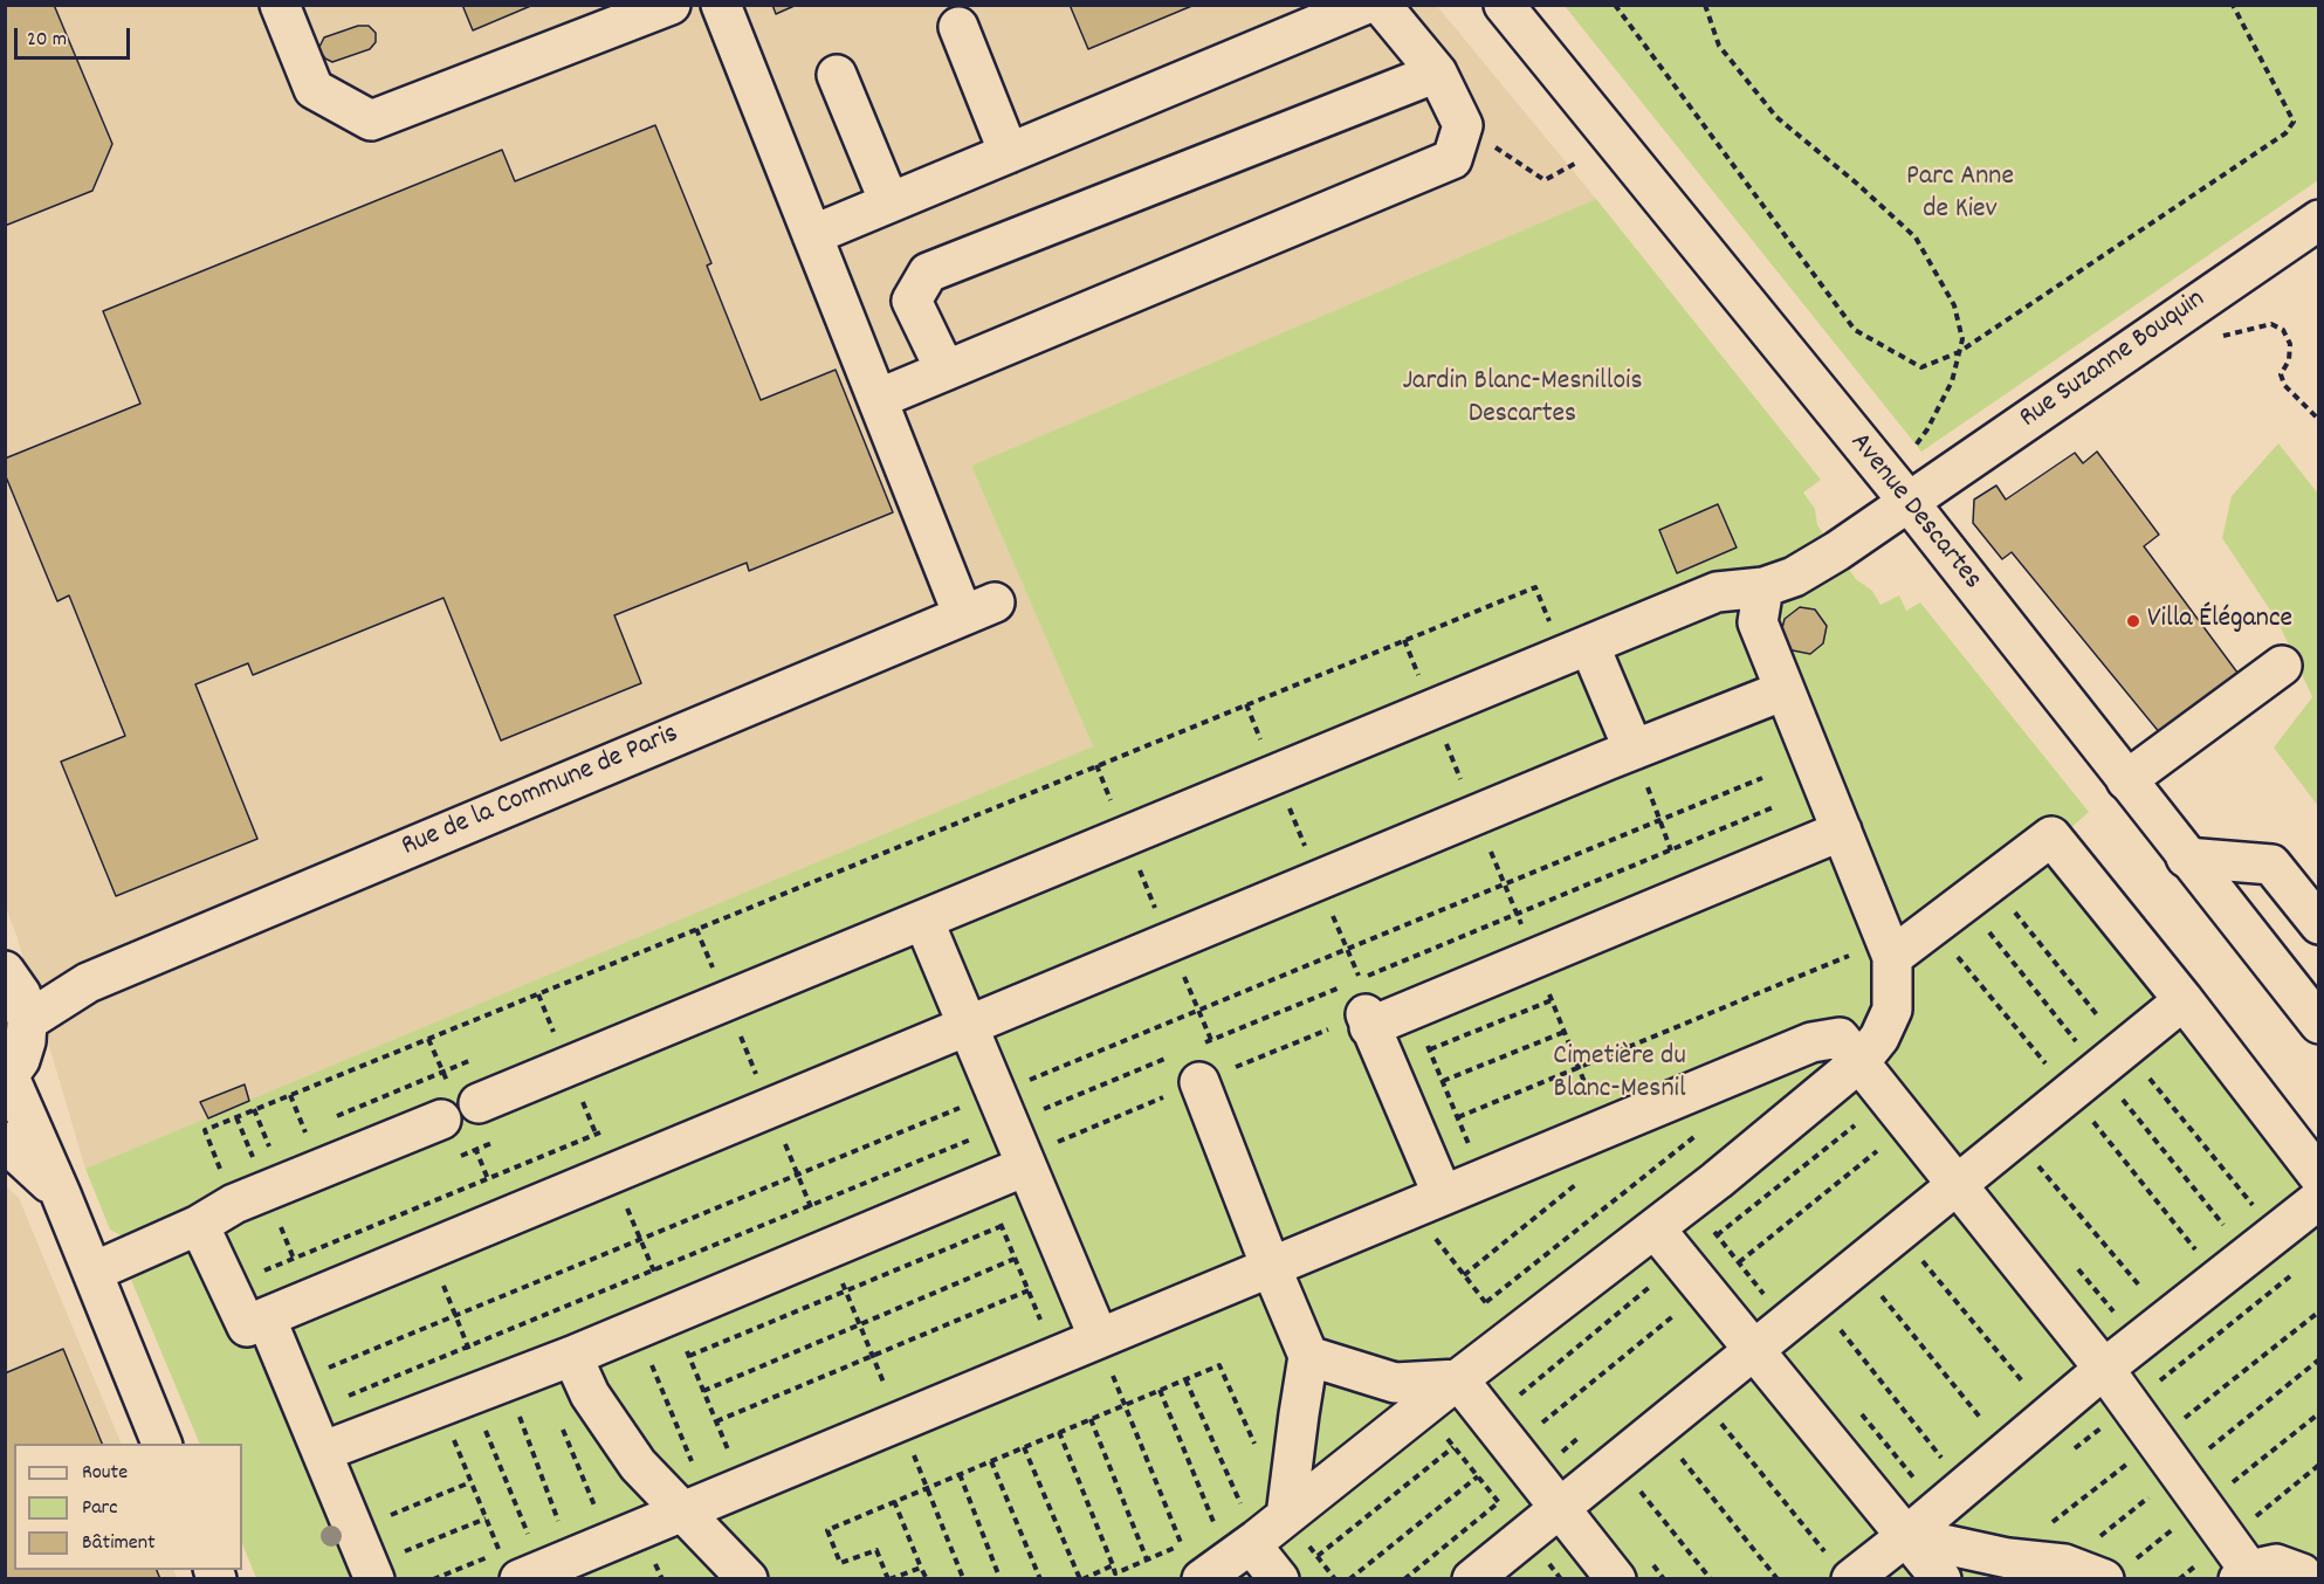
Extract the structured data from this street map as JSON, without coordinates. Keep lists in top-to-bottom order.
{
  "streets": {
    "street": ["Rue Suzanne Bouquin", "Avenue Descartes", "Rue de la Commune de Paris"]
  },
  "crossings": [
    ["Rue Suzanne Bouquin", "Avenue Descartes"]
  ],
  "parks": ["Parc Anne de Kiev", "Jardin Blanc-Mesnillois Descartes", "Cimetière du Blanc-Mesnil"],
  "places": ["Villa Élégance"],
  "legend": ["Route", "Parc", "Bâtiment"],
  "scale_bar": "20 m"
}
